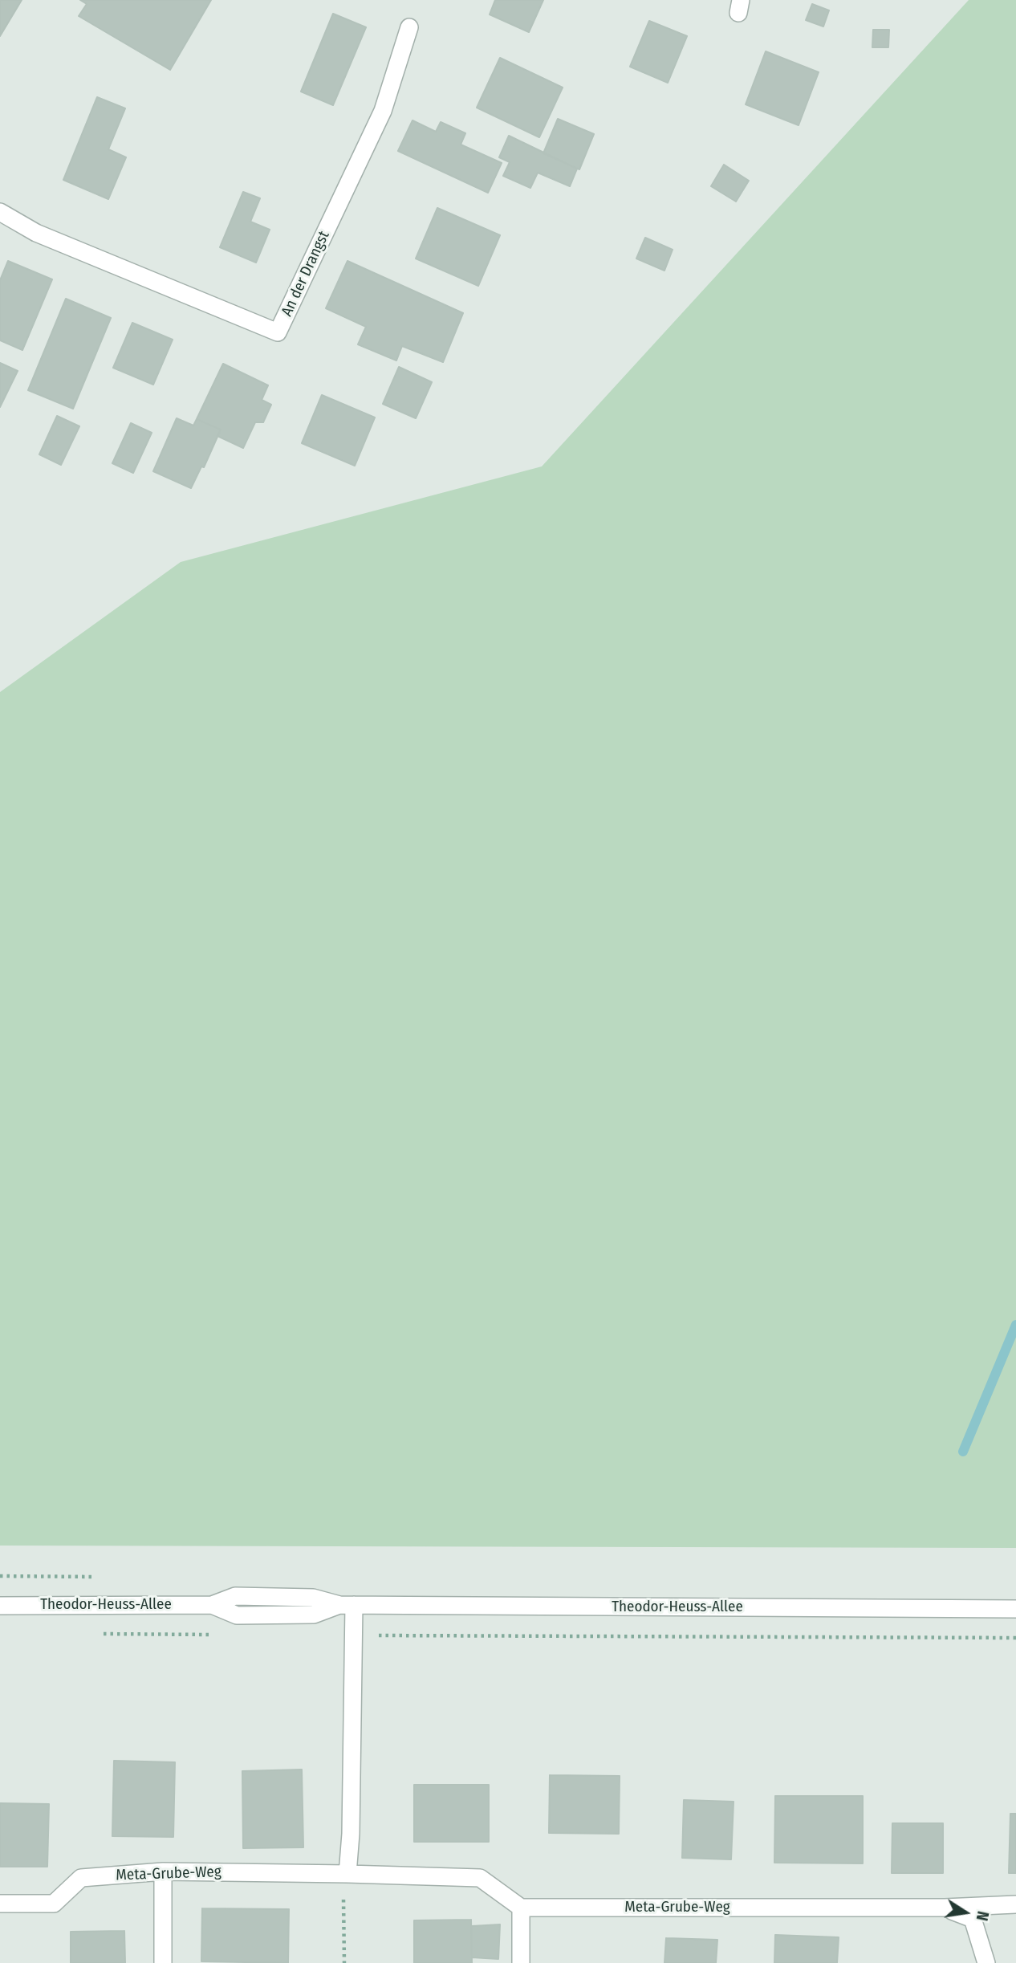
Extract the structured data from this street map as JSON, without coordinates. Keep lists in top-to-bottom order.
{
  "streets": {
    "street": ["An der Drangst", "Theodor-Heuss-Allee", "Meta-Grube-Weg"]
  },
  "north": "right"
}
